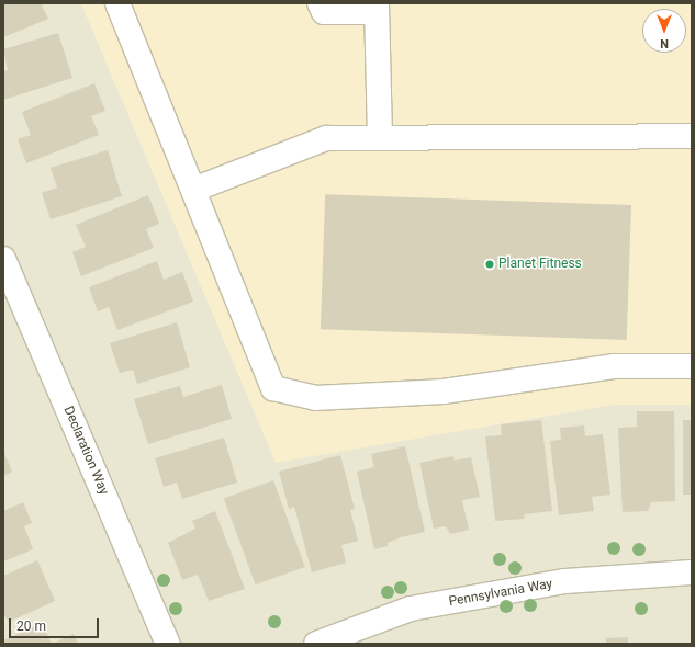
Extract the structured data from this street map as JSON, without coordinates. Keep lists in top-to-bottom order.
{
  "streets": {
    "street": ["Declaration Way", "Pennsylvania Way"]
  },
  "places": ["Planet Fitness"],
  "scale_bar": "20 m",
  "north": "bottom"
}
